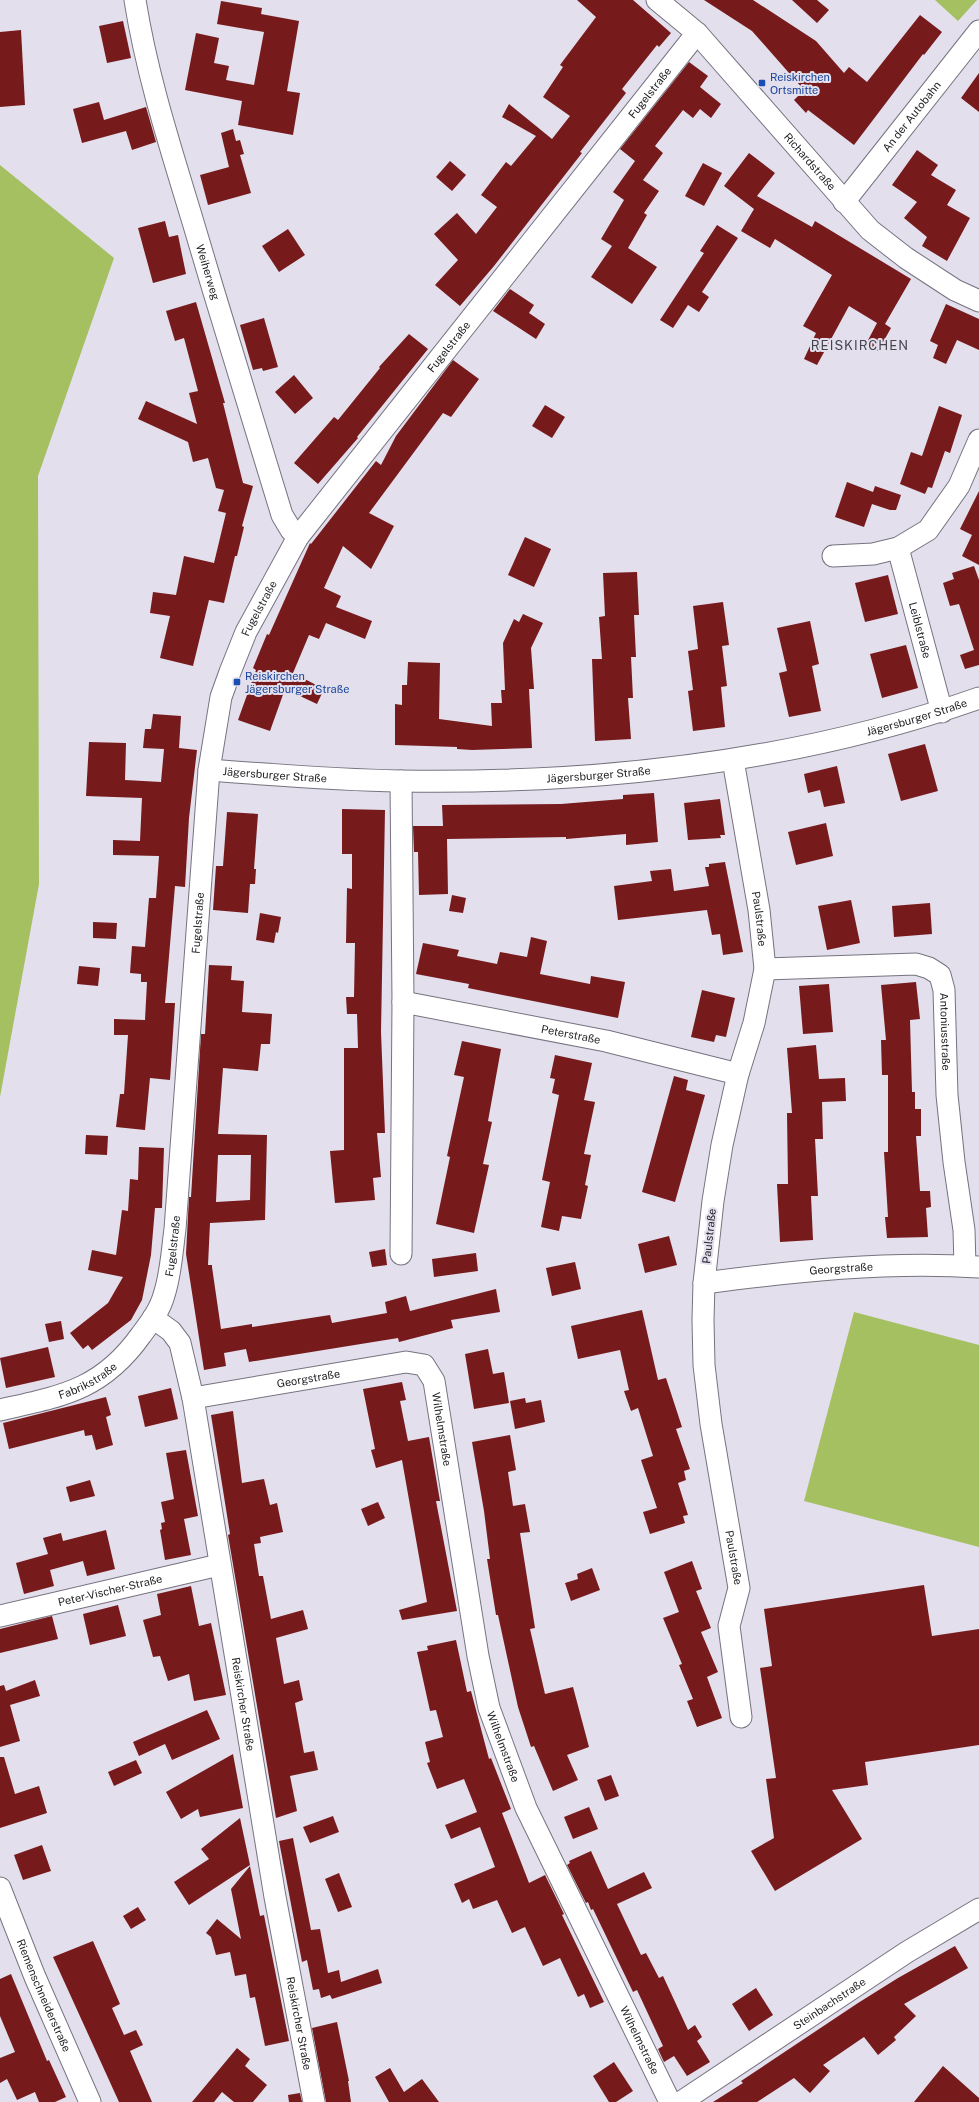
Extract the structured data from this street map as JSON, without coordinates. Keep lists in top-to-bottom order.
{
  "streets": {
    "street": [
      "Fugelstraße",
      "An der Autobahn",
      "Richardstraße",
      "Weiherweg",
      "Leiblstraße",
      "Jägersburger Straße",
      "Paulstraße",
      "Antoniusstraße",
      "Peterstraße",
      "Georgstraße",
      "Fabrikstraße",
      "Wilhelmstraße",
      "Peter-Vischer-Straße",
      "Reiskircher Straße",
      "Riemenschneiderstraße",
      "Steinbachstraße"
    ]
  },
  "crossings": [
    ["Fugelstraße", "Richardstraße"],
    ["Fugelstraße", "Weiherweg"],
    ["Fugelstraße", "Jägersburger Straße"],
    ["Fugelstraße", "Fabrikstraße"],
    ["Fugelstraße", "Reiskircher Straße"],
    ["An der Autobahn", "Richardstraße"],
    ["Leiblstraße", "Jägersburger Straße"],
    ["Jägersburger Straße", "Paulstraße"],
    ["Paulstraße", "Antoniusstraße"],
    ["Paulstraße", "Peterstraße"],
    ["Paulstraße", "Georgstraße"],
    ["Antoniusstraße", "Georgstraße"],
    ["Georgstraße", "Wilhelmstraße"],
    ["Georgstraße", "Reiskircher Straße"],
    ["Fabrikstraße", "Reiskircher Straße"],
    ["Peter-Vischer-Straße", "Reiskircher Straße"]
  ],
  "districts": ["REISKIRCHEN"],
  "places": {
    "transit": ["Reiskirchen Ortsmitte", "Reiskirchen Jägersburger Straße"]
  }
}
